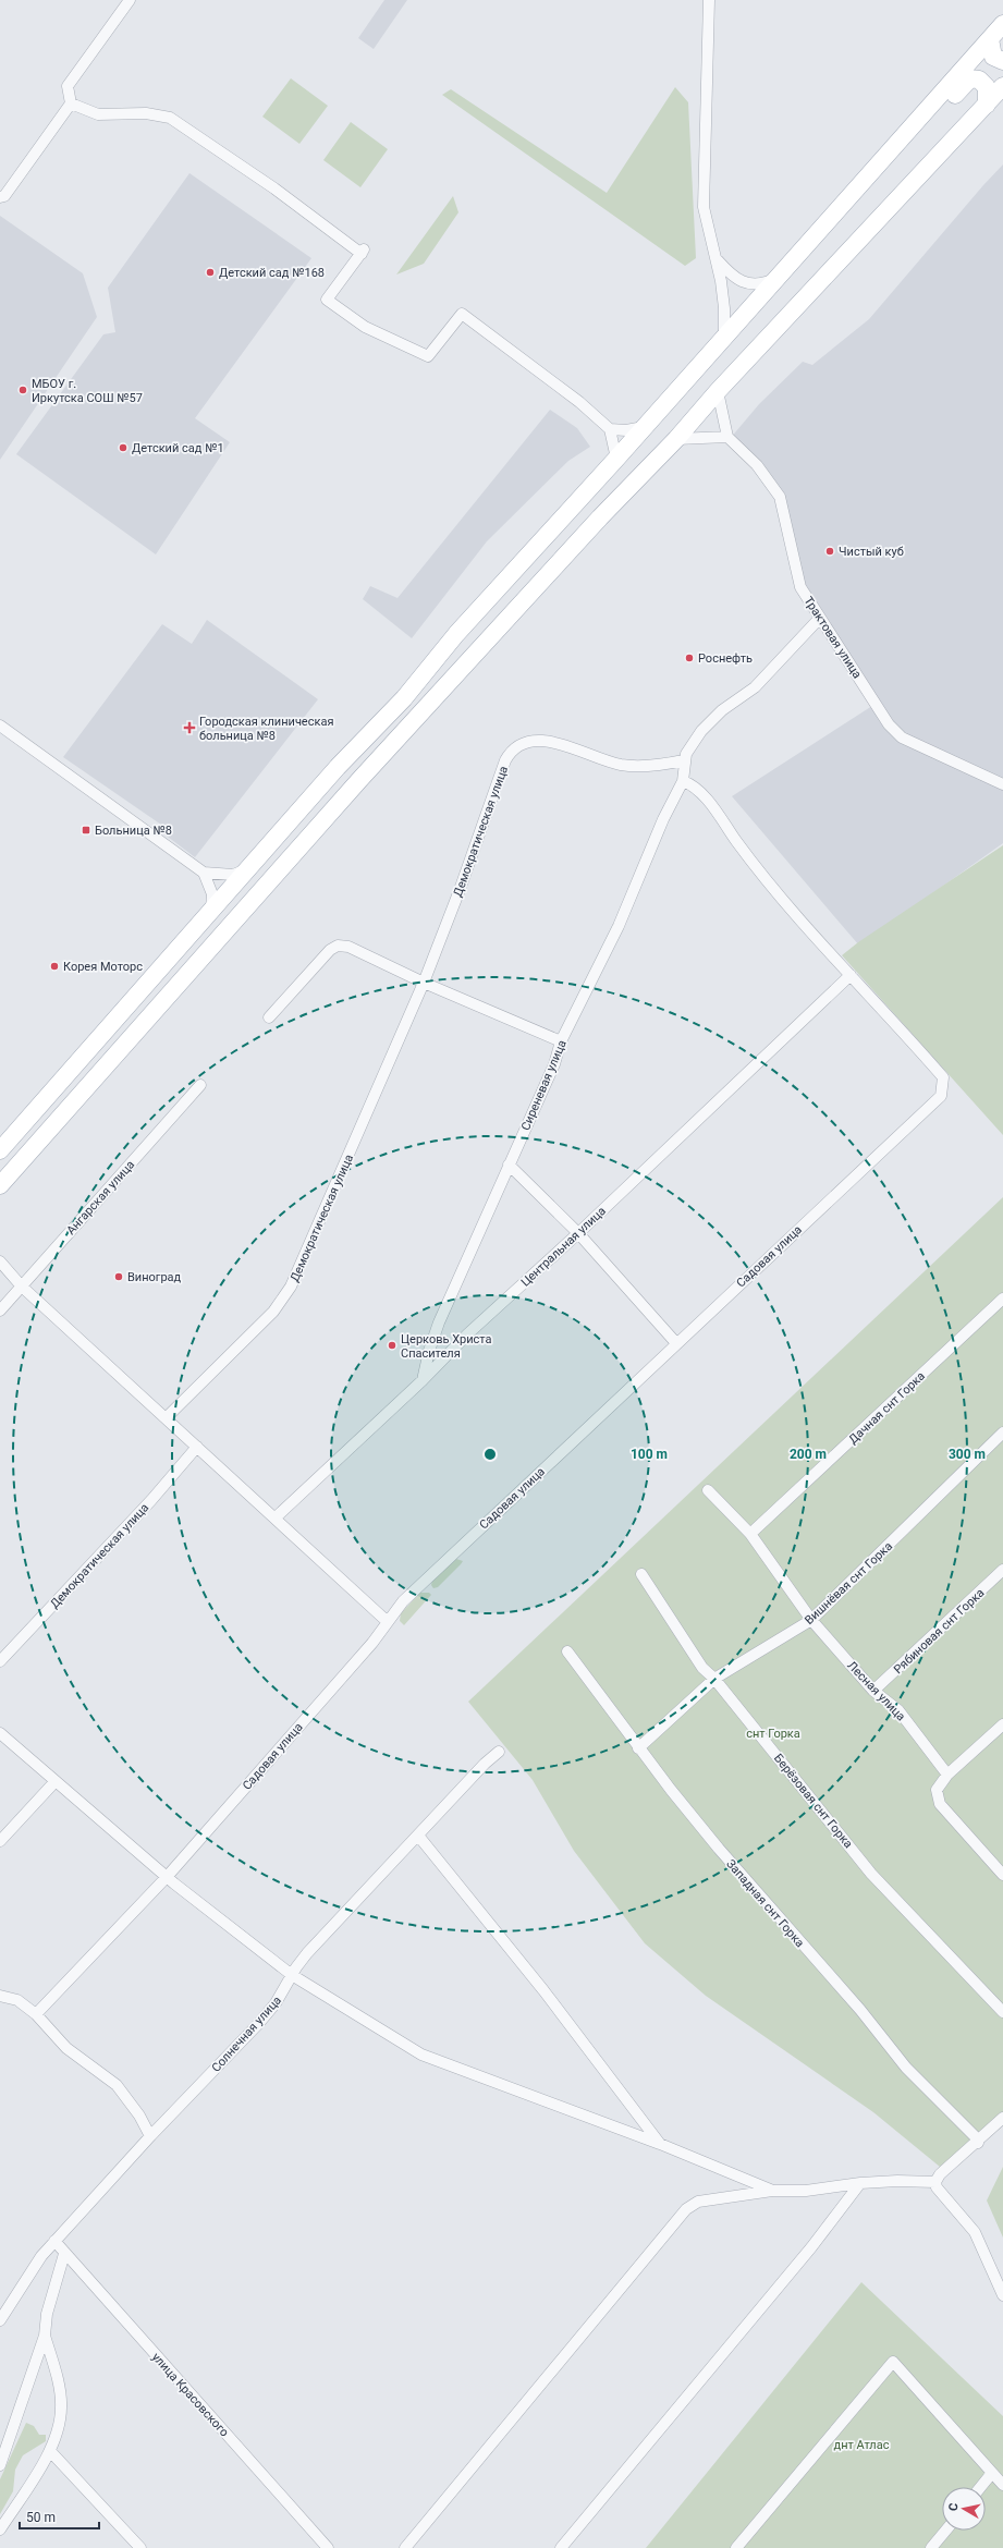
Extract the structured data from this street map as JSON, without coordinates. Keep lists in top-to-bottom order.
{
  "streets": {
    "street": [
      "Трактовая улица",
      "Демократическая улица",
      "Сиреневая улица",
      "Ангарская улица",
      "Центральная улица",
      "Садовая улица",
      "Дачная снт Горка",
      "Вишнёвая снт Горка",
      "Рябиновая снт Горка",
      "Лесная улица",
      "Берёзовая снт Горка",
      "Западная снт Горка",
      "Солнечная улица",
      "улица Красовского"
    ]
  },
  "crossings": [
    ["Сиреневая улица", "Центральная улица"],
    ["Сиреневая улица", "Садовая улица"],
    ["Центральная улица", "Садовая улица"],
    ["Дачная снт Горка", "Лесная улица"],
    ["Вишнёвая снт Горка", "Лесная улица"],
    ["Вишнёвая снт Горка", "Берёзовая снт Горка"],
    ["Вишнёвая снт Горка", "Западная снт Горка"],
    ["Рябиновая снт Горка", "Лесная улица"],
    ["Солнечная улица", "улица Красовского"]
  ],
  "parks": ["снт Горка", "днт Атлас"],
  "places": {
    "other": [
      "Детский сад №168",
      "МБОУ г. Иркутска СОШ №57",
      "Детский сад №1",
      "Чистый куб",
      "Роснефть",
      "Корея Моторс",
      "Виноград",
      "Церковь Христа Спасителя"
    ],
    "health": ["Городская клиническая больница №8"],
    "transit": ["Больница №8"]
  },
  "scale_bar": "50 m",
  "north": "left",
  "rings": ["100 m", "200 m", "300 m"]
}
